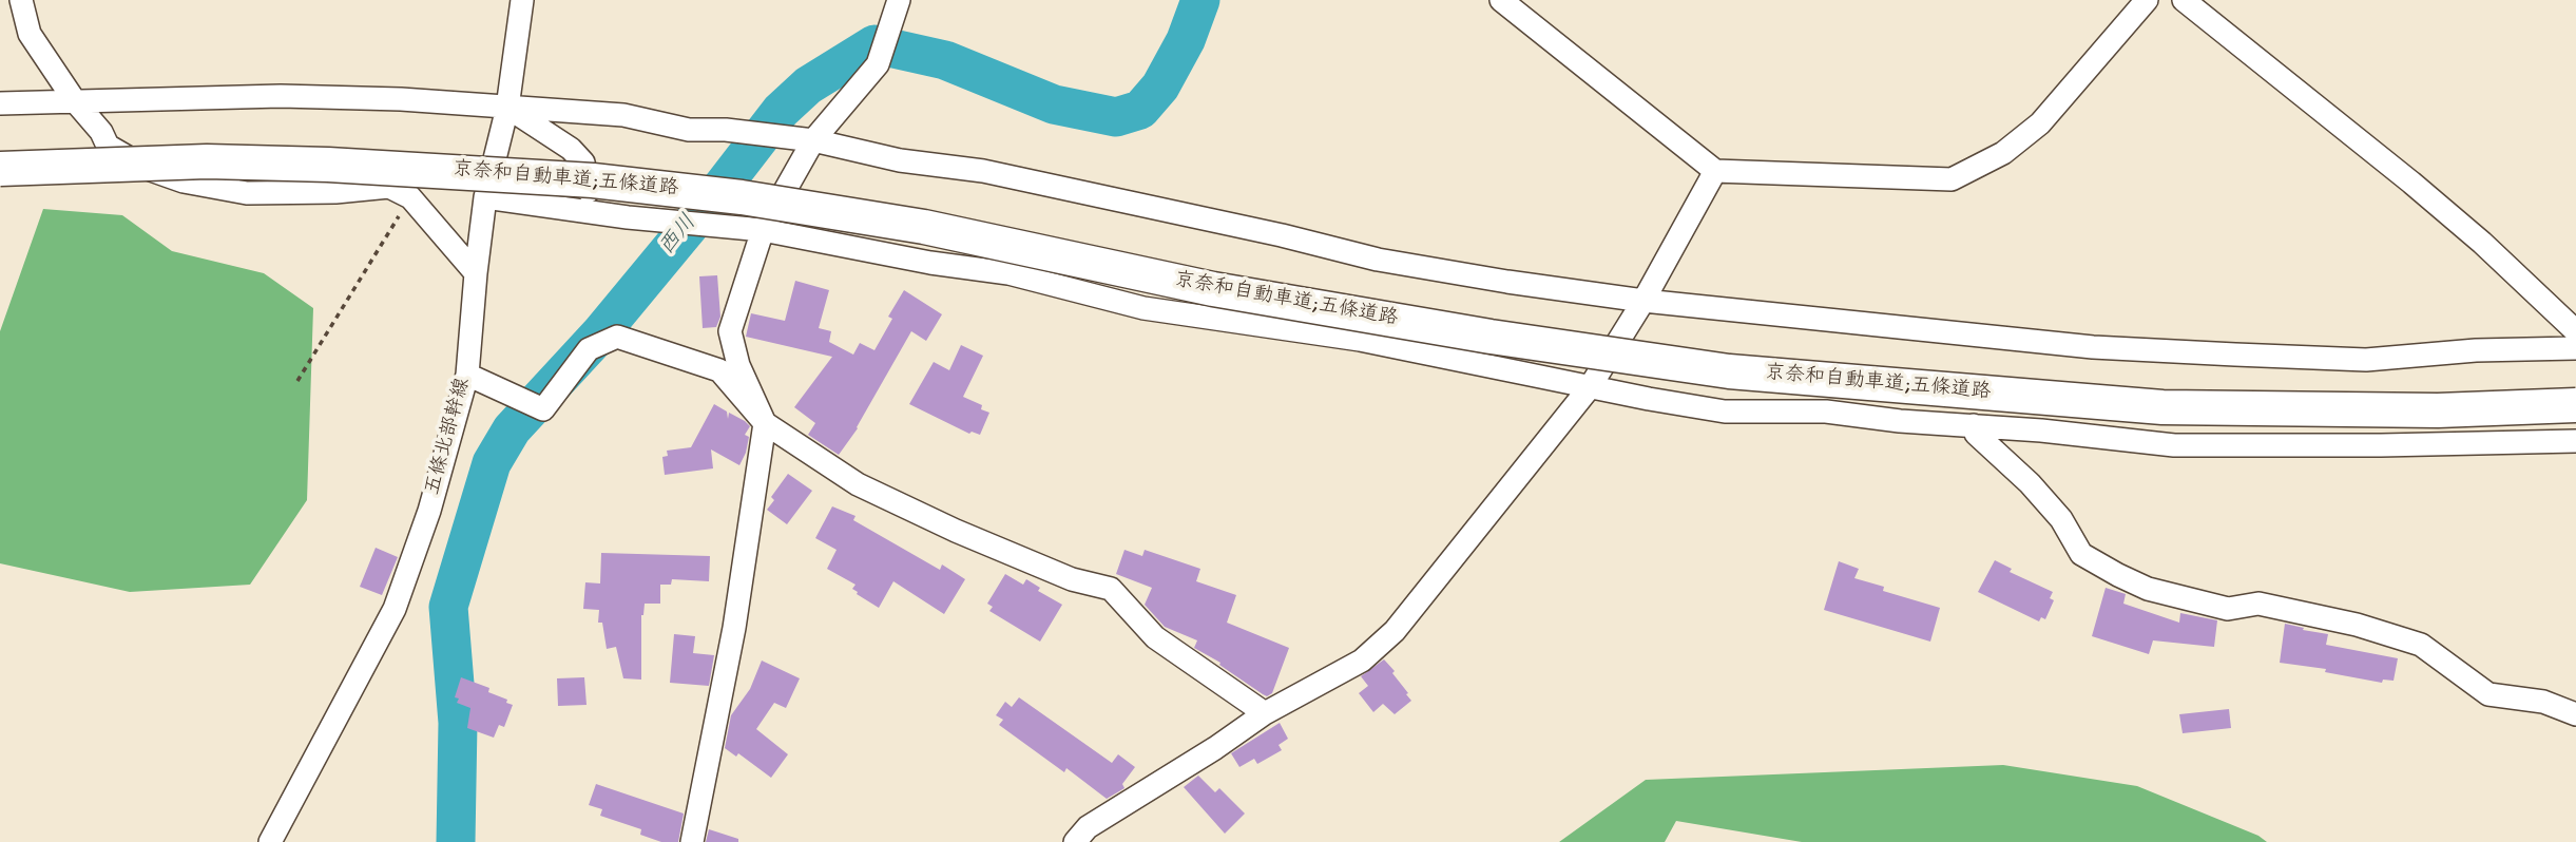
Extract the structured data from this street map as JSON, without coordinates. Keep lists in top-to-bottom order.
{
  "streets": {
    "highway": ["京奈和自動車道;五條道路"],
    "street": ["五條北部幹線"]
  },
  "water": ["西川"]
}
